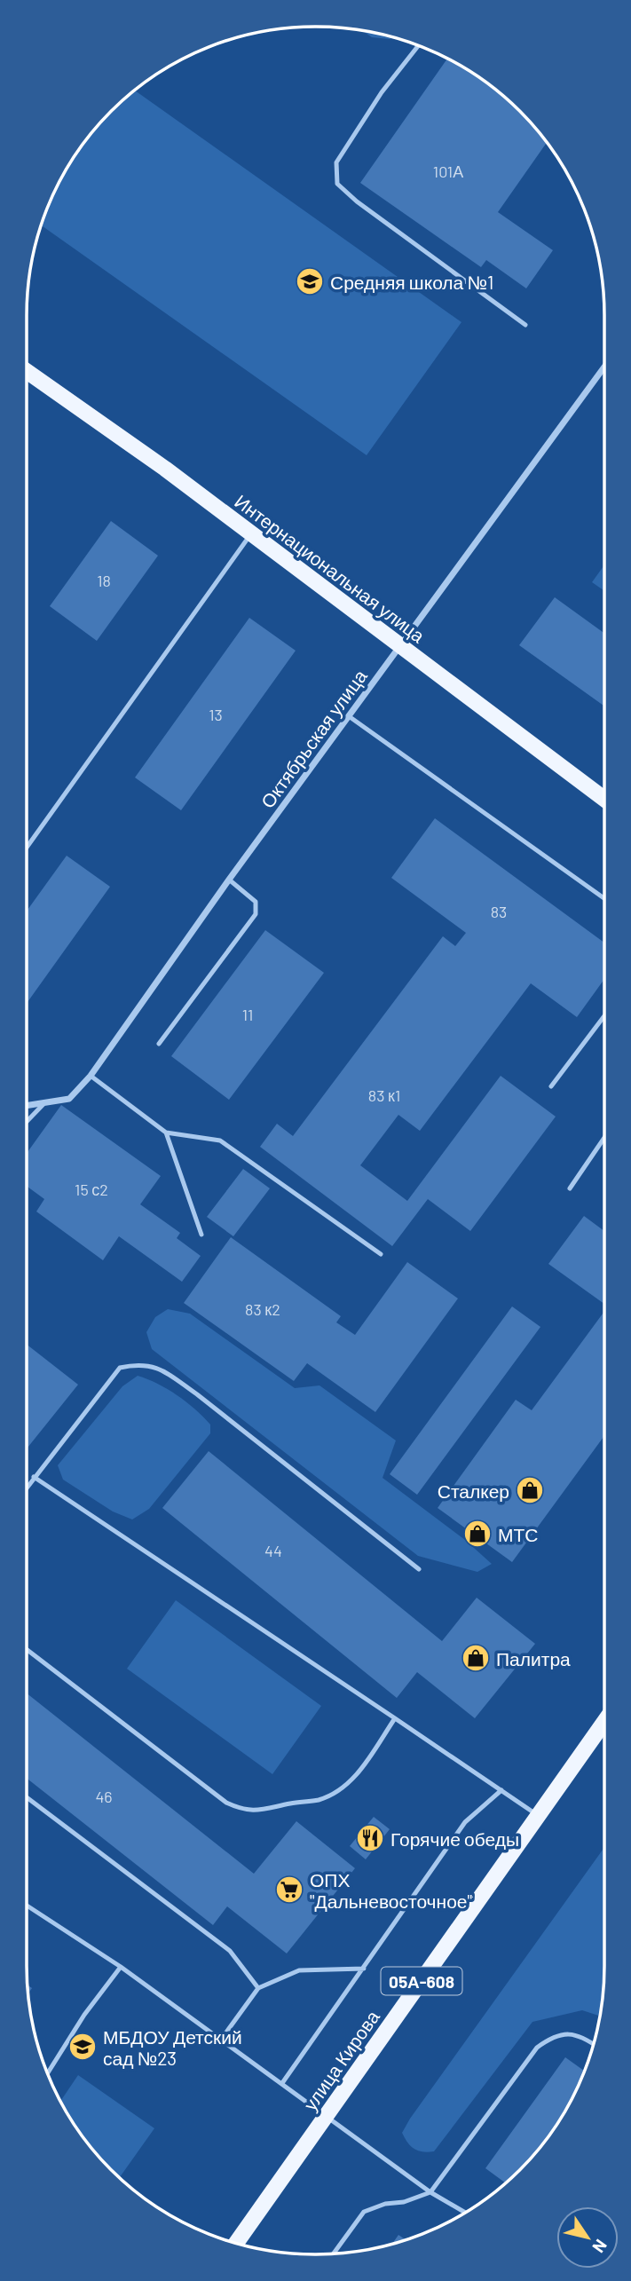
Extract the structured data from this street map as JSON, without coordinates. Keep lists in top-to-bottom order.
{
  "streets": {
    "main road": ["Интернациональная улица", "05А-608", "улица Кирова"],
    "street": ["Октябрьская улица"]
  },
  "crossings": [
    ["Интернациональная улица", "Октябрьская улица"]
  ],
  "places": {
    "school or university": ["Средняя школа №1", "МБДОУ Детский сад №23"],
    "shop": ["Сталкер", "МТС", "Палитра"],
    "restaurant": ["Горячие обеды"],
    "supermarket": ["ОПХ \"Дальневосточное\""]
  },
  "house_numbers": [
    "101А",
    "18",
    "13",
    "83",
    "11",
    "83 к1",
    "15 с2",
    "83 к2",
    "44",
    "46"
  ],
  "north": "bottom right"
}
